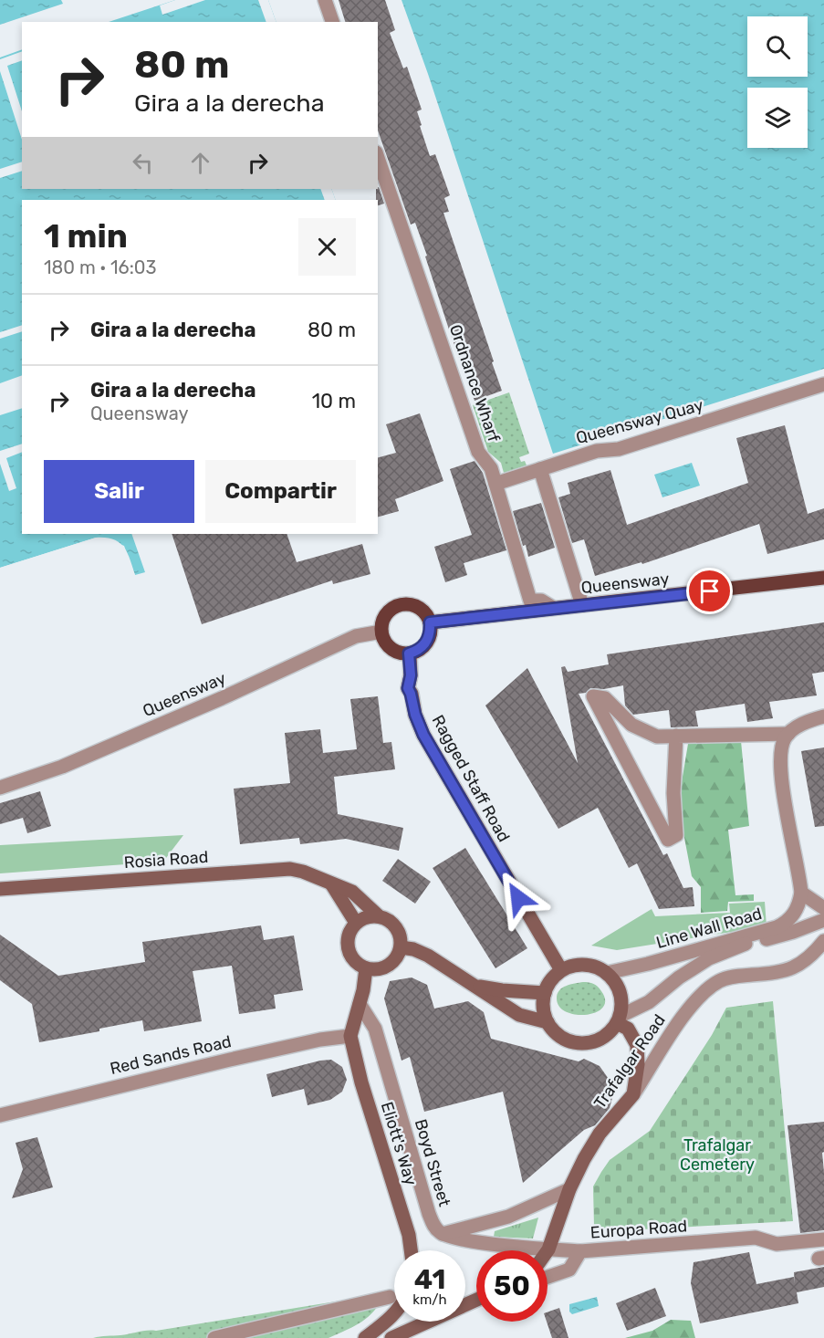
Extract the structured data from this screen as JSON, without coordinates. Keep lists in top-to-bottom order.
{
  "streets": {
    "main road": [
      "Queensway",
      "Ragged Staff Road",
      "Rosia Road",
      "Trafalgar Road",
      "Eliott's Way"
    ],
    "street": [
      "Ordnance Wharf",
      "Queensway Quay",
      "Line Wall Road",
      "Red Sands Road",
      "Boyd Street",
      "Europa Road"
    ]
  },
  "crossings": [
    ["Ordnance Wharf", "Queensway Quay"],
    ["Ordnance Wharf", "Queensway"],
    ["Queensway", "Ragged Staff Road"],
    ["Ragged Staff Road", "Line Wall Road"],
    ["Red Sands Road", "Eliott's Way"]
  ],
  "parks": ["Trafalgar Cemetery"],
  "page": {
    "turn": ["80 m", "Gira a la derecha"],
    "heading": ["1 min", "180 m · 16:03"],
    "list": [
      {
        "name": "Gira a la derecha",
        "value": "80 m"
      },
      {
        "name": "Gira a la derecha",
        "note": "Queensway",
        "value": "10 m"
      }
    ],
    "buttons": ["Salir", "Compartir"],
    "speed": "41 km/h",
    "limit": "50"
  }
}
